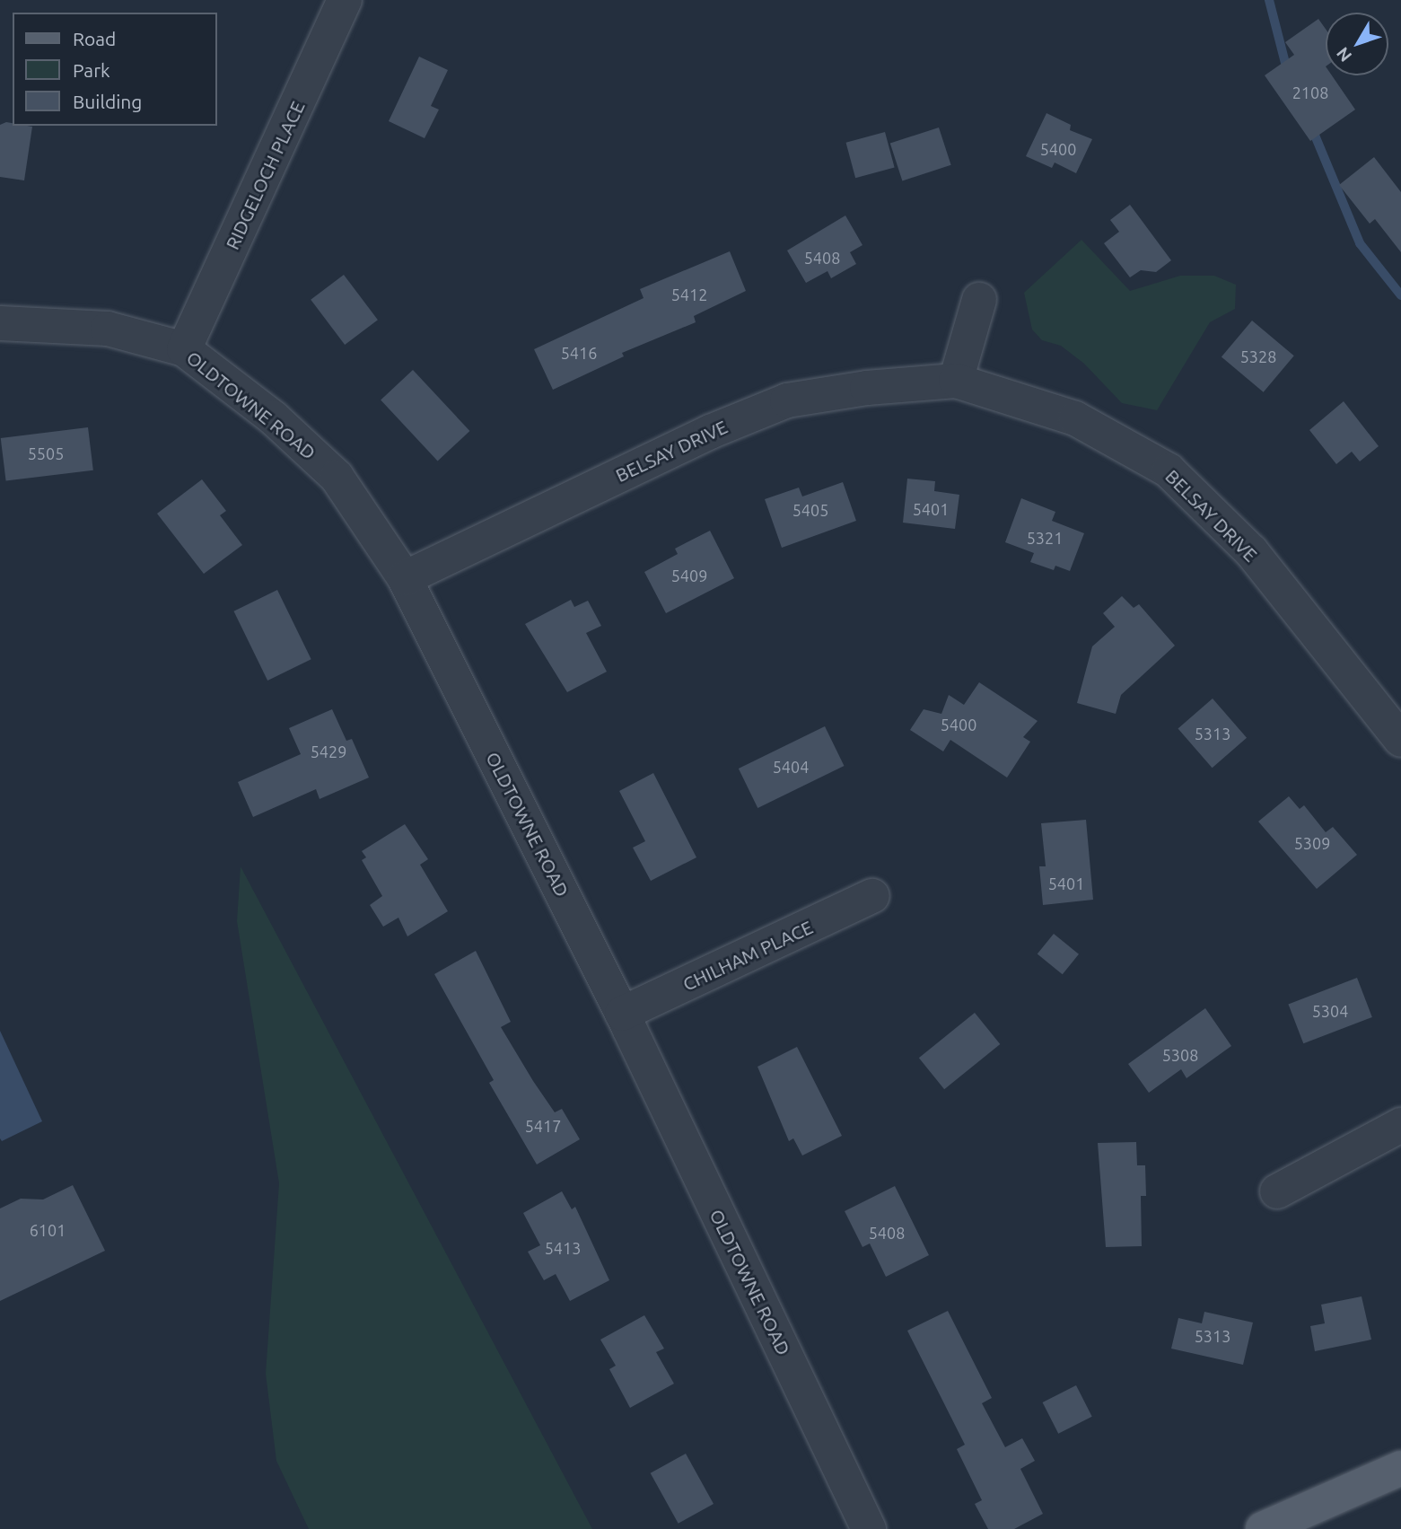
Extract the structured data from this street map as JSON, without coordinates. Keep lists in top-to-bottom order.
{
  "streets": {
    "street": [
      "RIDGELOCH PLACE",
      "OLDTOWNE ROAD",
      "BELSAY DRIVE",
      "CHILHAM PLACE"
    ]
  },
  "crossings": [
    ["RIDGELOCH PLACE", "OLDTOWNE ROAD"],
    ["OLDTOWNE ROAD", "BELSAY DRIVE"],
    ["OLDTOWNE ROAD", "CHILHAM PLACE"]
  ],
  "house_numbers": [
    "2108",
    "5400",
    "5408",
    "5412",
    "5416",
    "5328",
    "5505",
    "5401",
    "5405",
    "5321",
    "5409",
    "5400",
    "5313",
    "5429",
    "5404",
    "5309",
    "5401",
    "5304",
    "5308",
    "5417",
    "6101",
    "5408",
    "5413",
    "5313"
  ],
  "legend": ["Road", "Park", "Building"],
  "north": "bottom left"
}
